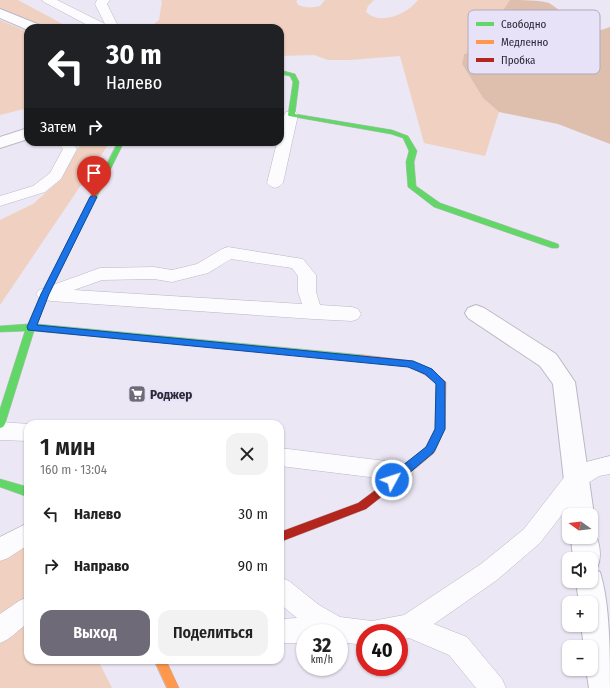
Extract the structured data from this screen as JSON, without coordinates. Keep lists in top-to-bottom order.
{
  "places": {
    "supermarket": ["Роджер"]
  },
  "legend": ["Свободно", "Медленно", "Пробка"],
  "north": "left",
  "page": {
    "turn": ["30 m", "Налево"],
    "then": "Затем",
    "heading": ["1 мин", "160 m · 13:04"],
    "list": [
      {
        "name": "Налево",
        "value": "30 m"
      },
      {
        "name": "Направо",
        "value": "90 m"
      }
    ],
    "map_buttons": ["+", "−"],
    "buttons": ["Выход", "Поделиться"],
    "speed": "32 km/h",
    "limit": "40"
  }
}
